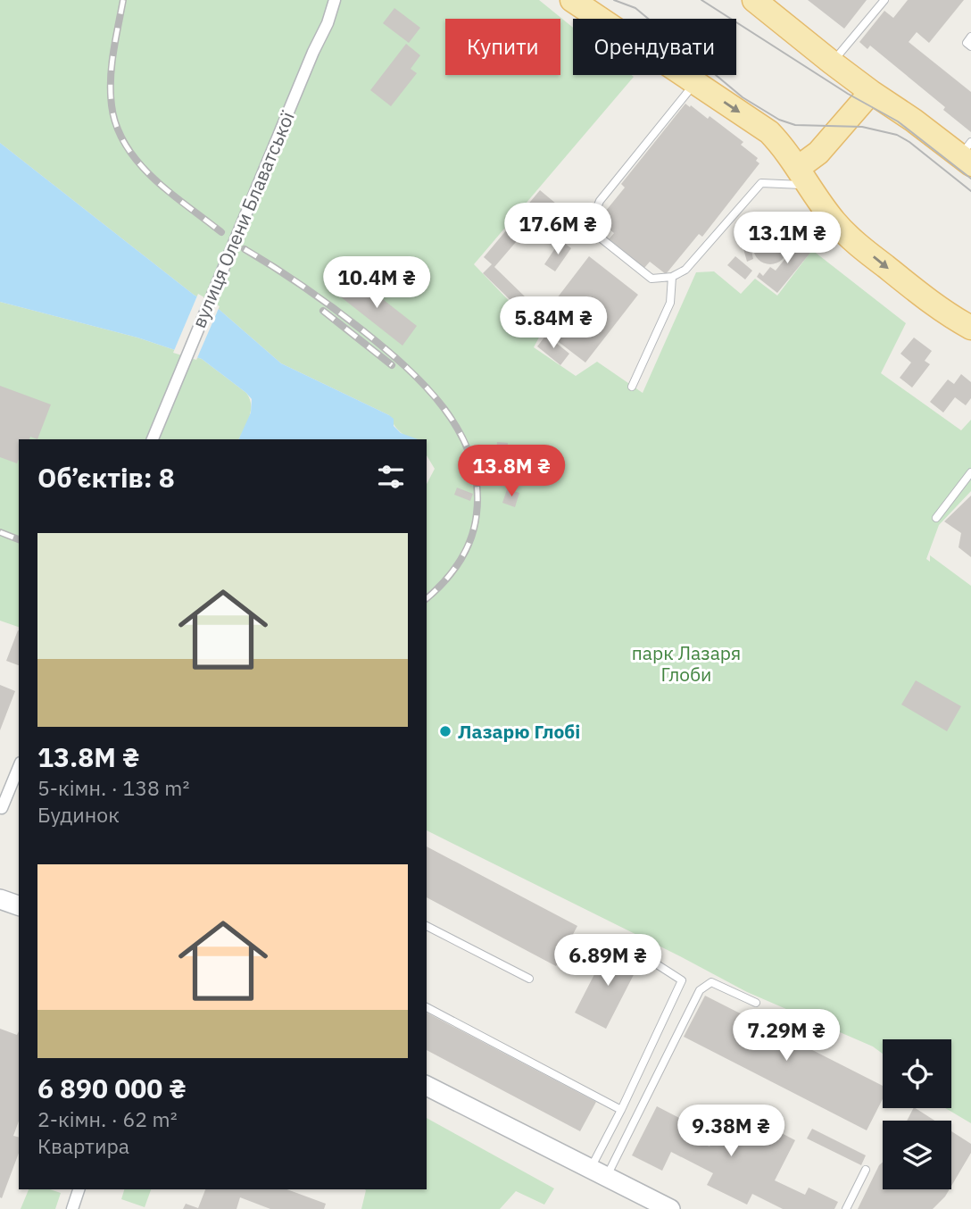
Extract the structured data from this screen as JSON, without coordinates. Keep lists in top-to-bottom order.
{
  "streets": {
    "street": ["вулиця Олени Блаватської"]
  },
  "parks": ["парк Лазаря Глоби"],
  "places": ["Лазарю Глобі"],
  "page": {
    "chip": ["Купити", "Орендувати"],
    "price": [
      "17.6M ₴",
      "13.1M ₴",
      "10.4M ₴",
      "5.84M ₴",
      "13.8M ₴",
      "6.89M ₴",
      "7.29M ₴",
      "9.38M ₴"
    ],
    "heading": "Об’єктів: 8",
    "list": [
      {
        "name": "13.8M ₴",
        "note": "5-кімн. · 138 m² · Будинок"
      },
      {
        "name": "6 890 000 ₴",
        "note": "2-кімн. · 62 m² · Квартира"
      }
    ]
  }
}
